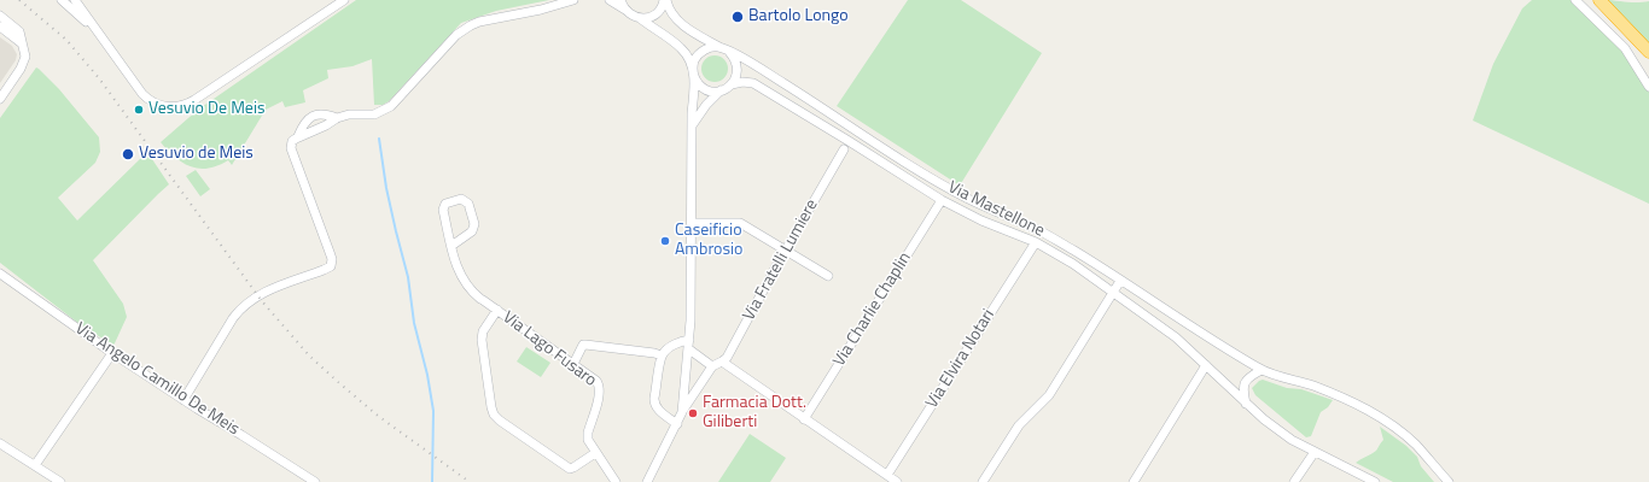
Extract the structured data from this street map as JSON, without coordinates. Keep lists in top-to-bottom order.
{
  "streets": {
    "street": [
      "Via Mastellone",
      "Via Fratelli Lumiere",
      "Via Charlie Chaplin",
      "Via Lago Fusaro",
      "Via Elvira Notari",
      "Via Angelo Camillo De Meis"
    ]
  },
  "crossings": [
    ["Via Mastellone", "Via Charlie Chaplin"],
    ["Via Mastellone", "Via Elvira Notari"]
  ],
  "places": [
    "Bartolo Longo",
    "Vesuvio De Meis",
    "Vesuvio de Meis",
    "Caseificio Ambrosio",
    "Farmacia Dott. Giliberti"
  ]
}
